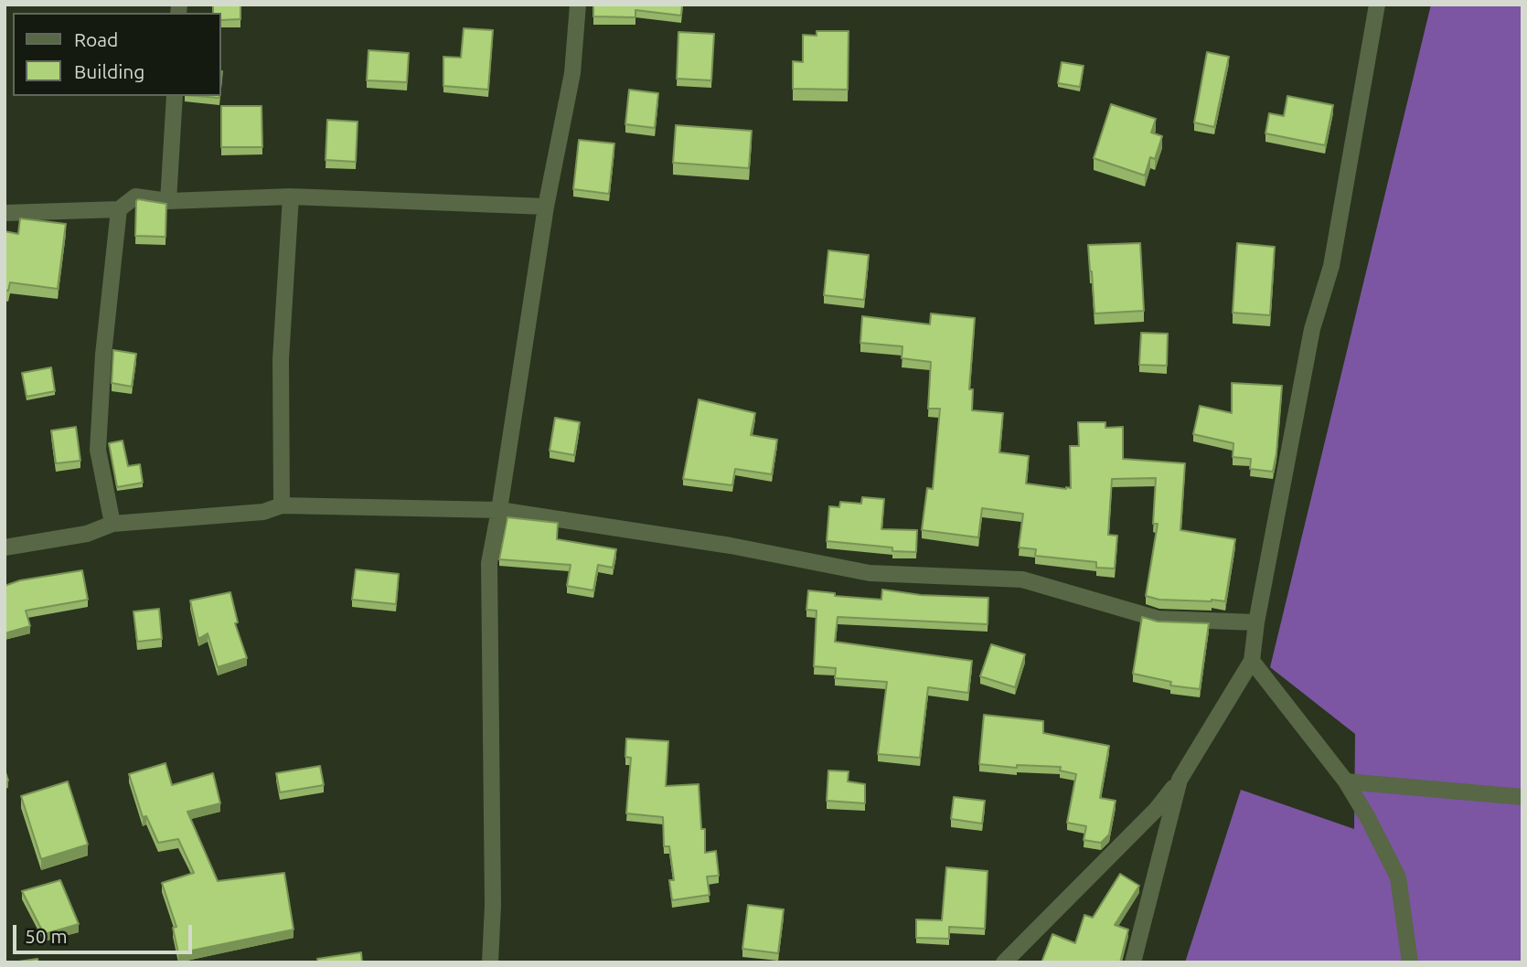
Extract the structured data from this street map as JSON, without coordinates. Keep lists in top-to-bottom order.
{
  "legend": ["Road", "Building"],
  "scale_bar": "50 m"
}
